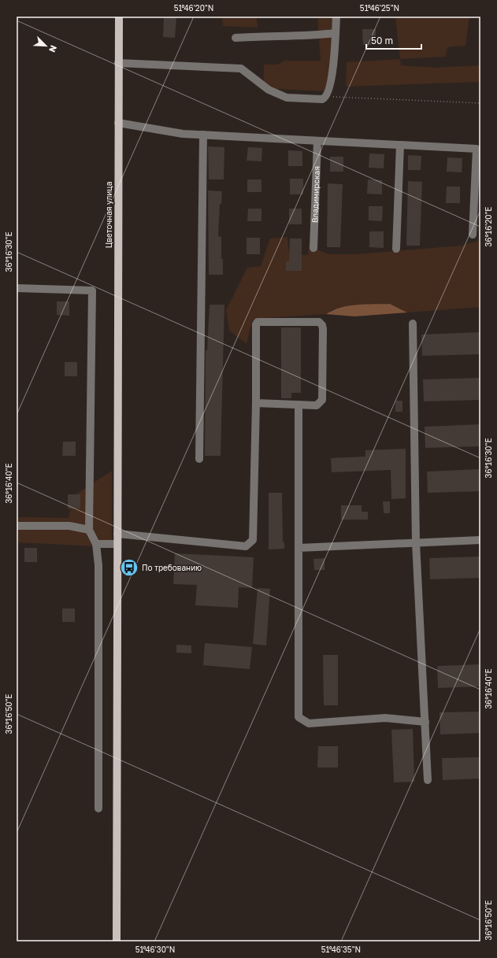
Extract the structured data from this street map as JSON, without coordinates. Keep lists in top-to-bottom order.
{
  "streets": {
    "main road": ["Цветочная улица"],
    "street": ["Владимирская"]
  },
  "places": {
    "bus stop": ["По требованию"]
  },
  "scale_bar": "50 m",
  "north": "bottom right",
  "coordinates": [
    "51°46'20\"N",
    "51°46'25\"N",
    "36°16'20\"E",
    "36°16'30\"E",
    "36°16'40\"E",
    "36°16'50\"E",
    "51°46'30\"N",
    "51°46'35\"N"
  ]
}
